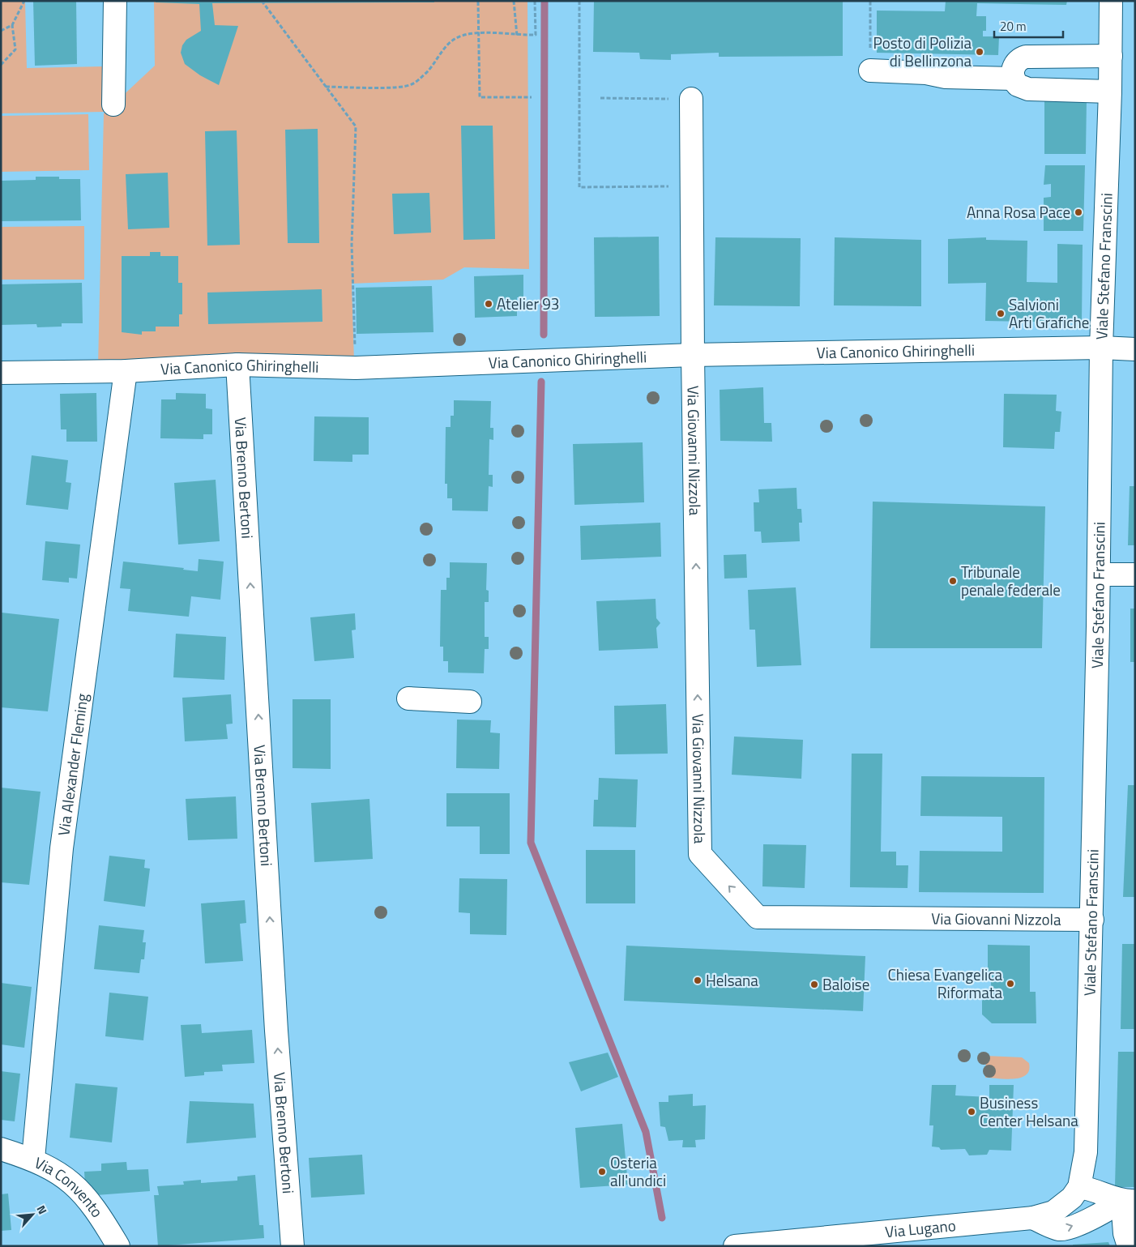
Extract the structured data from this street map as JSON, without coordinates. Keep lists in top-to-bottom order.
{
  "streets": {
    "street": [
      "Viale Stefano Franscini",
      "Via Canonico Ghiringhelli",
      "Via Giovanni Nizzola",
      "Via Brenno Bertoni",
      "Via Alexander Fleming",
      "Via Convento",
      "Via Lugano"
    ]
  },
  "crossings": [
    ["Viale Stefano Franscini", "Via Canonico Ghiringhelli"],
    ["Viale Stefano Franscini", "Via Giovanni Nizzola"],
    ["Viale Stefano Franscini", "Via Lugano"],
    ["Via Canonico Ghiringhelli", "Via Giovanni Nizzola"],
    ["Via Canonico Ghiringhelli", "Via Brenno Bertoni"],
    ["Via Canonico Ghiringhelli", "Via Alexander Fleming"],
    ["Via Alexander Fleming", "Via Convento"]
  ],
  "one_way": ["Via Brenno Bertoni"],
  "places": [
    "Posto di Polizia di Bellinzona",
    "Anna Rosa Pace",
    "Atelier 93",
    "Salvioni Arti Grafiche",
    "Tribunale penale federale",
    "Helsana",
    "Chiesa Evangelica Riformata",
    "Baloise",
    "Business Center Helsana",
    "Osteria all'undici"
  ],
  "scale_bar": "20 m",
  "north": "top right"
}
